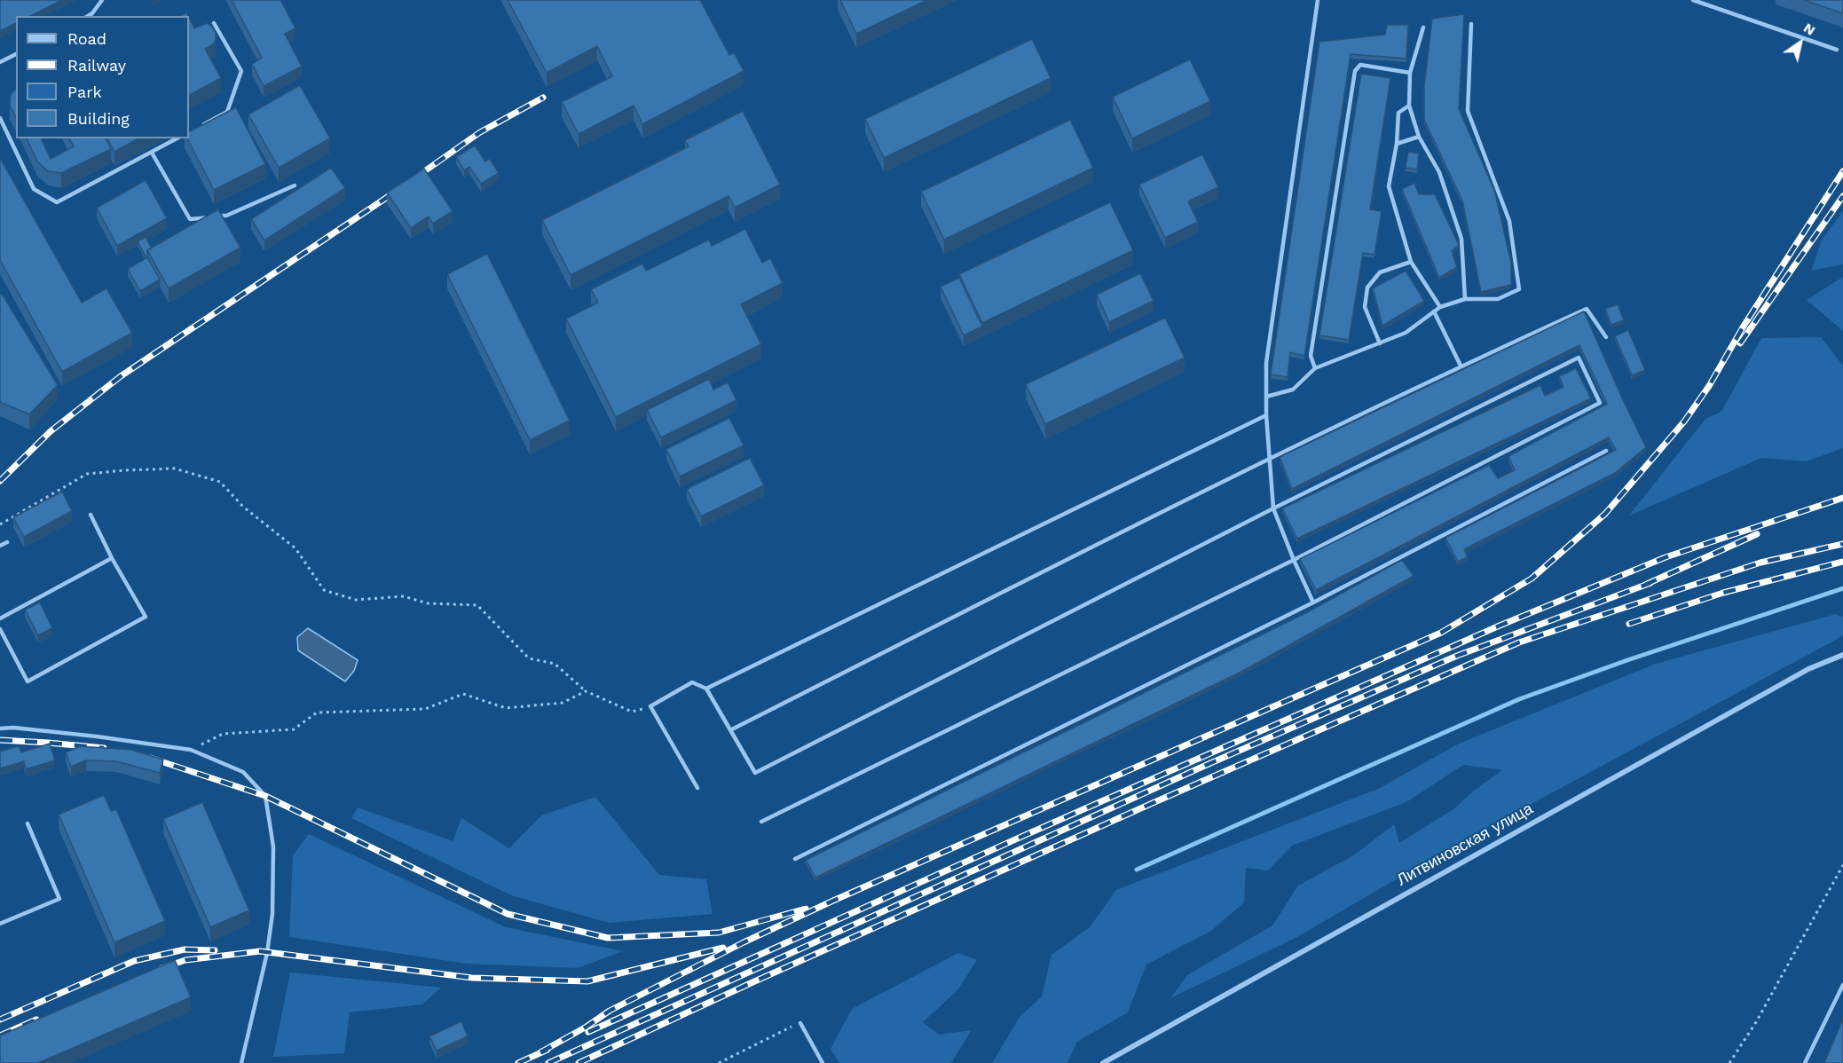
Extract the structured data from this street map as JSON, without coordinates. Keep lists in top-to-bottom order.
{
  "streets": {
    "street": ["Литвиновская улица"]
  },
  "legend": [
    "Road",
    "Railway",
    "Park",
    "Building"
  ],
  "north": "top right"
}
